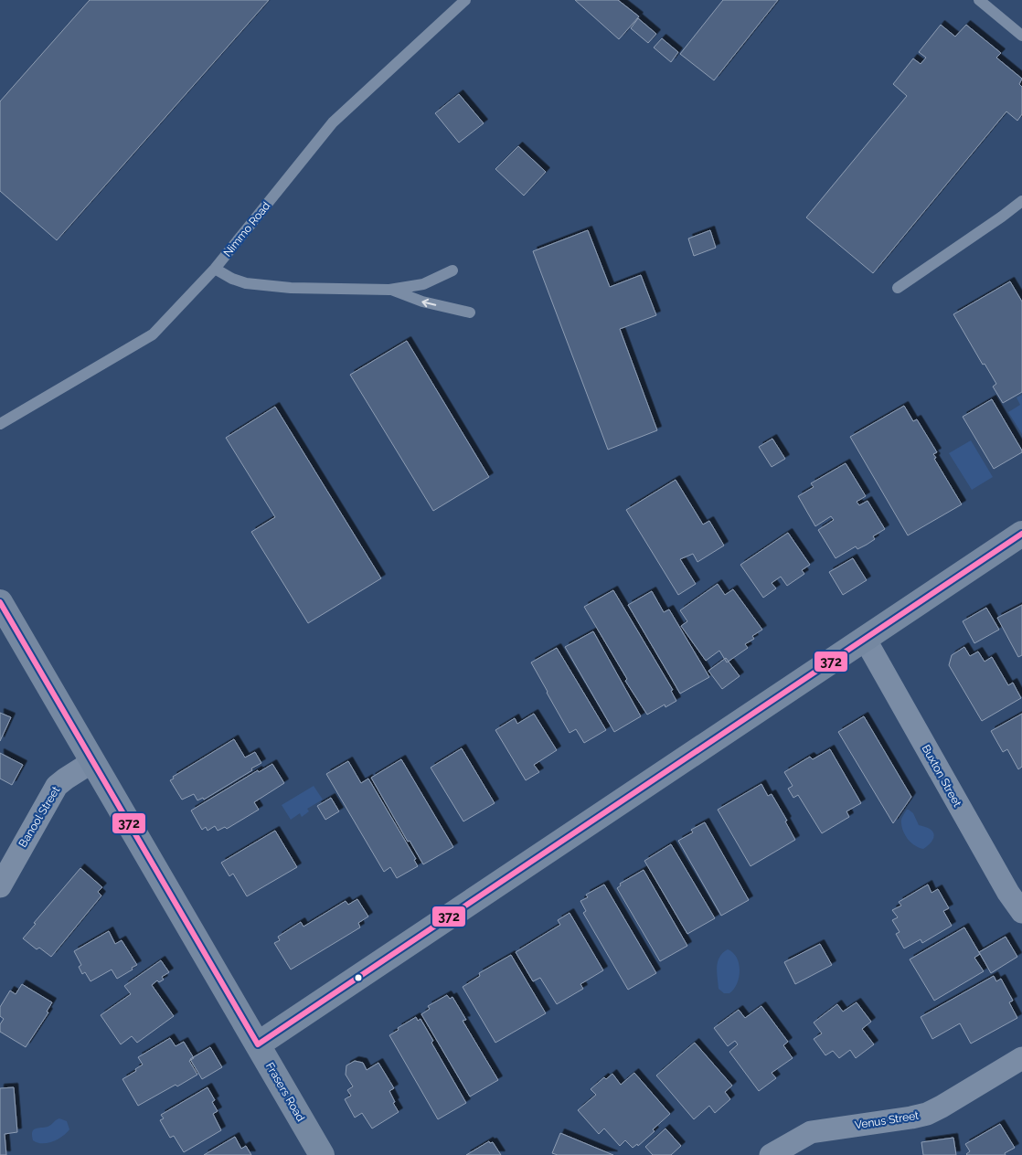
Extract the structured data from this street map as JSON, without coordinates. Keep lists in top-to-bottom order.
{
  "streets": {
    "street": [
      "Buxton Street",
      "Banool Street",
      "Frasers Road",
      "Venus Street"
    ],
    "lane": ["Nimmo Road"]
  },
  "crossings": [
    ["Banool Street", "Frasers Road"]
  ],
  "lines": ["transit line 372"]
}
